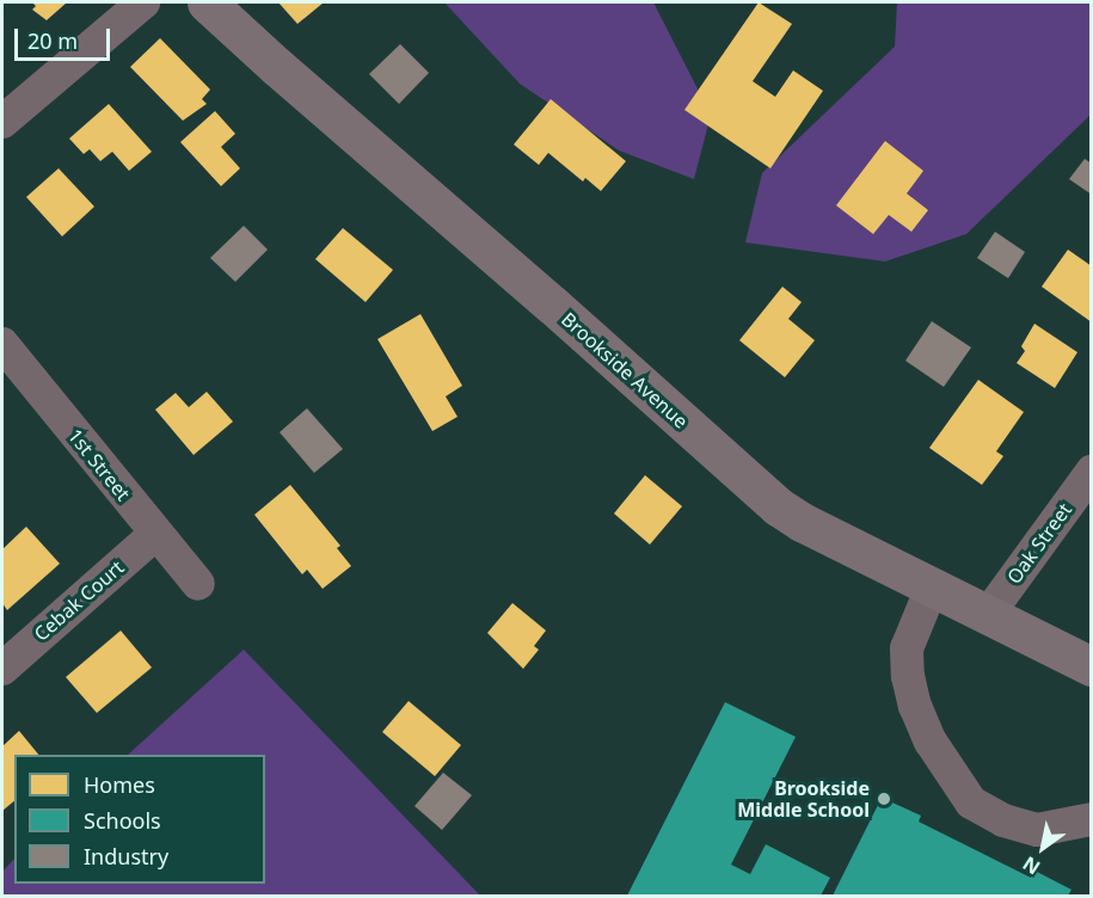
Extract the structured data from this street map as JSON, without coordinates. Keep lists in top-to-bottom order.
{
  "streets": {
    "main road": ["Brookside Avenue"],
    "street": ["1st Street", "Oak Street", "Cebak Court"]
  },
  "crossings": [
    ["Brookside Avenue", "Oak Street"],
    ["1st Street", "Cebak Court"]
  ],
  "places": ["Brookside Middle School"],
  "legend": ["Homes", "Schools", "Industry"],
  "scale_bar": "20 m",
  "north": "bottom left"
}
